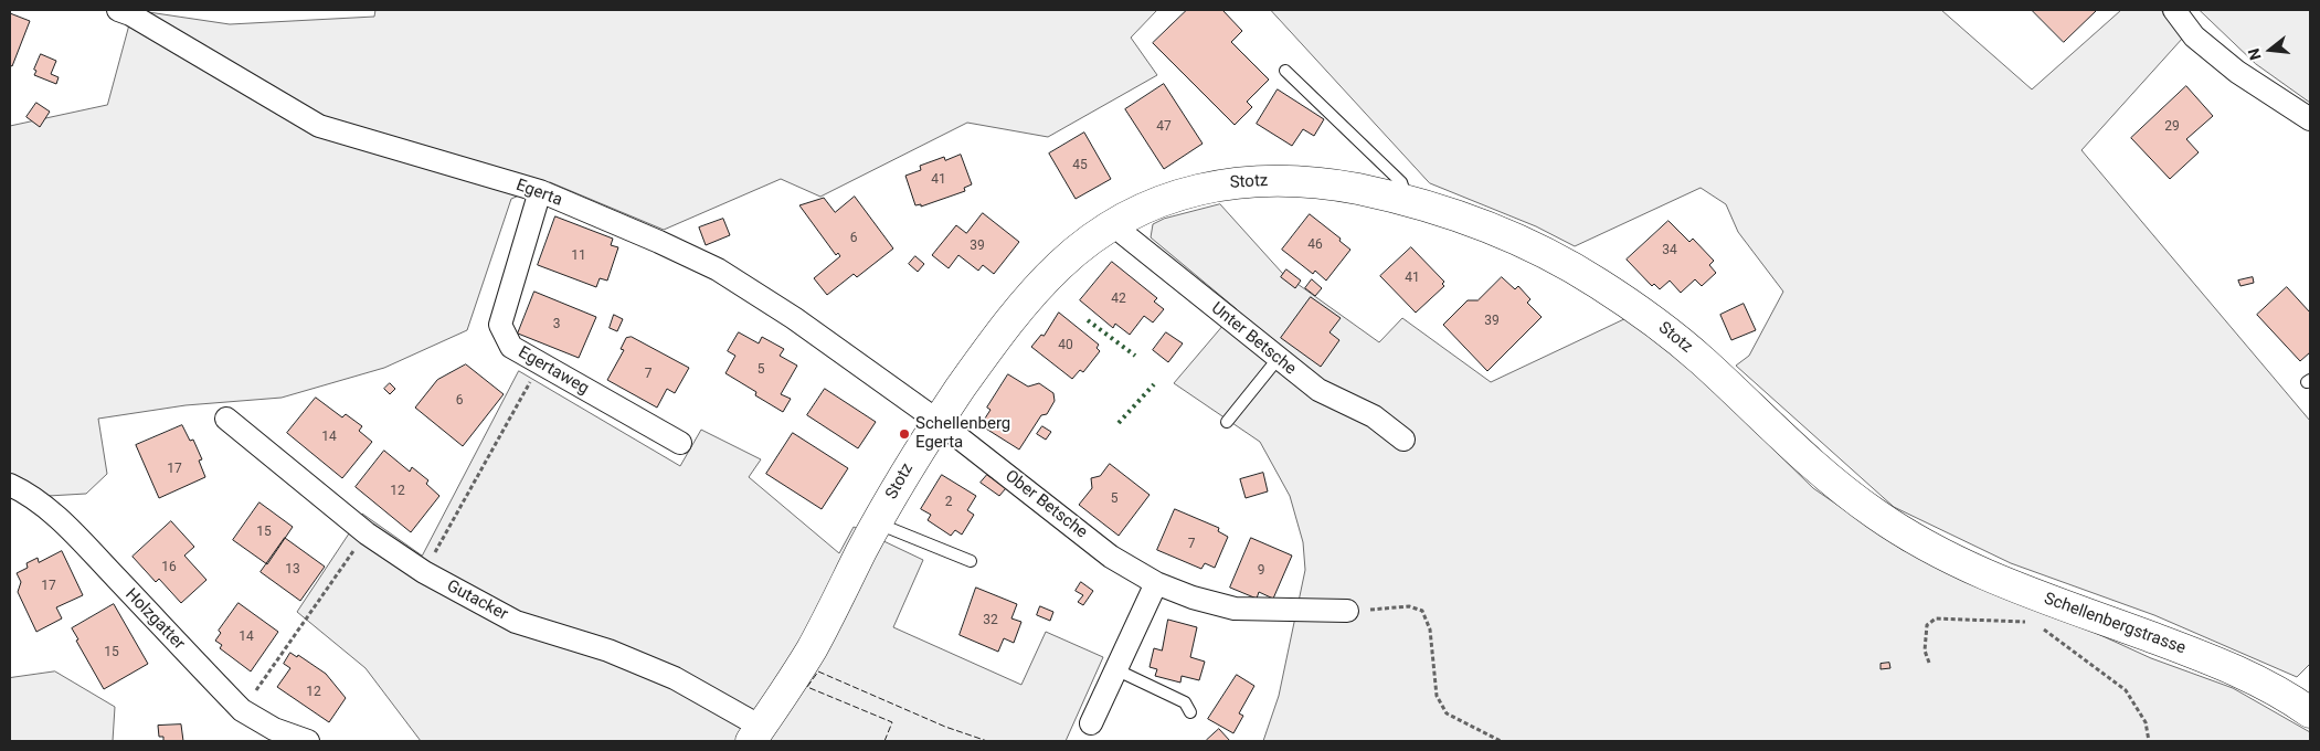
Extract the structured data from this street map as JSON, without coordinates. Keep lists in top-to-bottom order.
{
  "streets": {
    "street": [
      "Stotz",
      "Egerta",
      "Unter Betsche",
      "Egertaweg",
      "Ober Betsche",
      "Gutacker",
      "Holzgatter",
      "Schellenbergstrasse"
    ]
  },
  "crossings": [
    ["Stotz", "Egerta"],
    ["Stotz", "Unter Betsche"],
    ["Stotz", "Ober Betsche"],
    ["Stotz", "Gutacker"],
    ["Stotz", "Schellenbergstrasse"],
    ["Egerta", "Egertaweg"],
    ["Egerta", "Ober Betsche"]
  ],
  "places": ["Schellenberg Egerta"],
  "house_numbers": [
    "47",
    "29",
    "45",
    "41",
    "6",
    "46",
    "39",
    "34",
    "11",
    "41",
    "42",
    "39",
    "3",
    "40",
    "5",
    "7",
    "6",
    "14",
    "17",
    "12",
    "5",
    "2",
    "15",
    "7",
    "16",
    "13",
    "9",
    "17",
    "32",
    "14",
    "15",
    "12"
  ],
  "north": "left"
}
